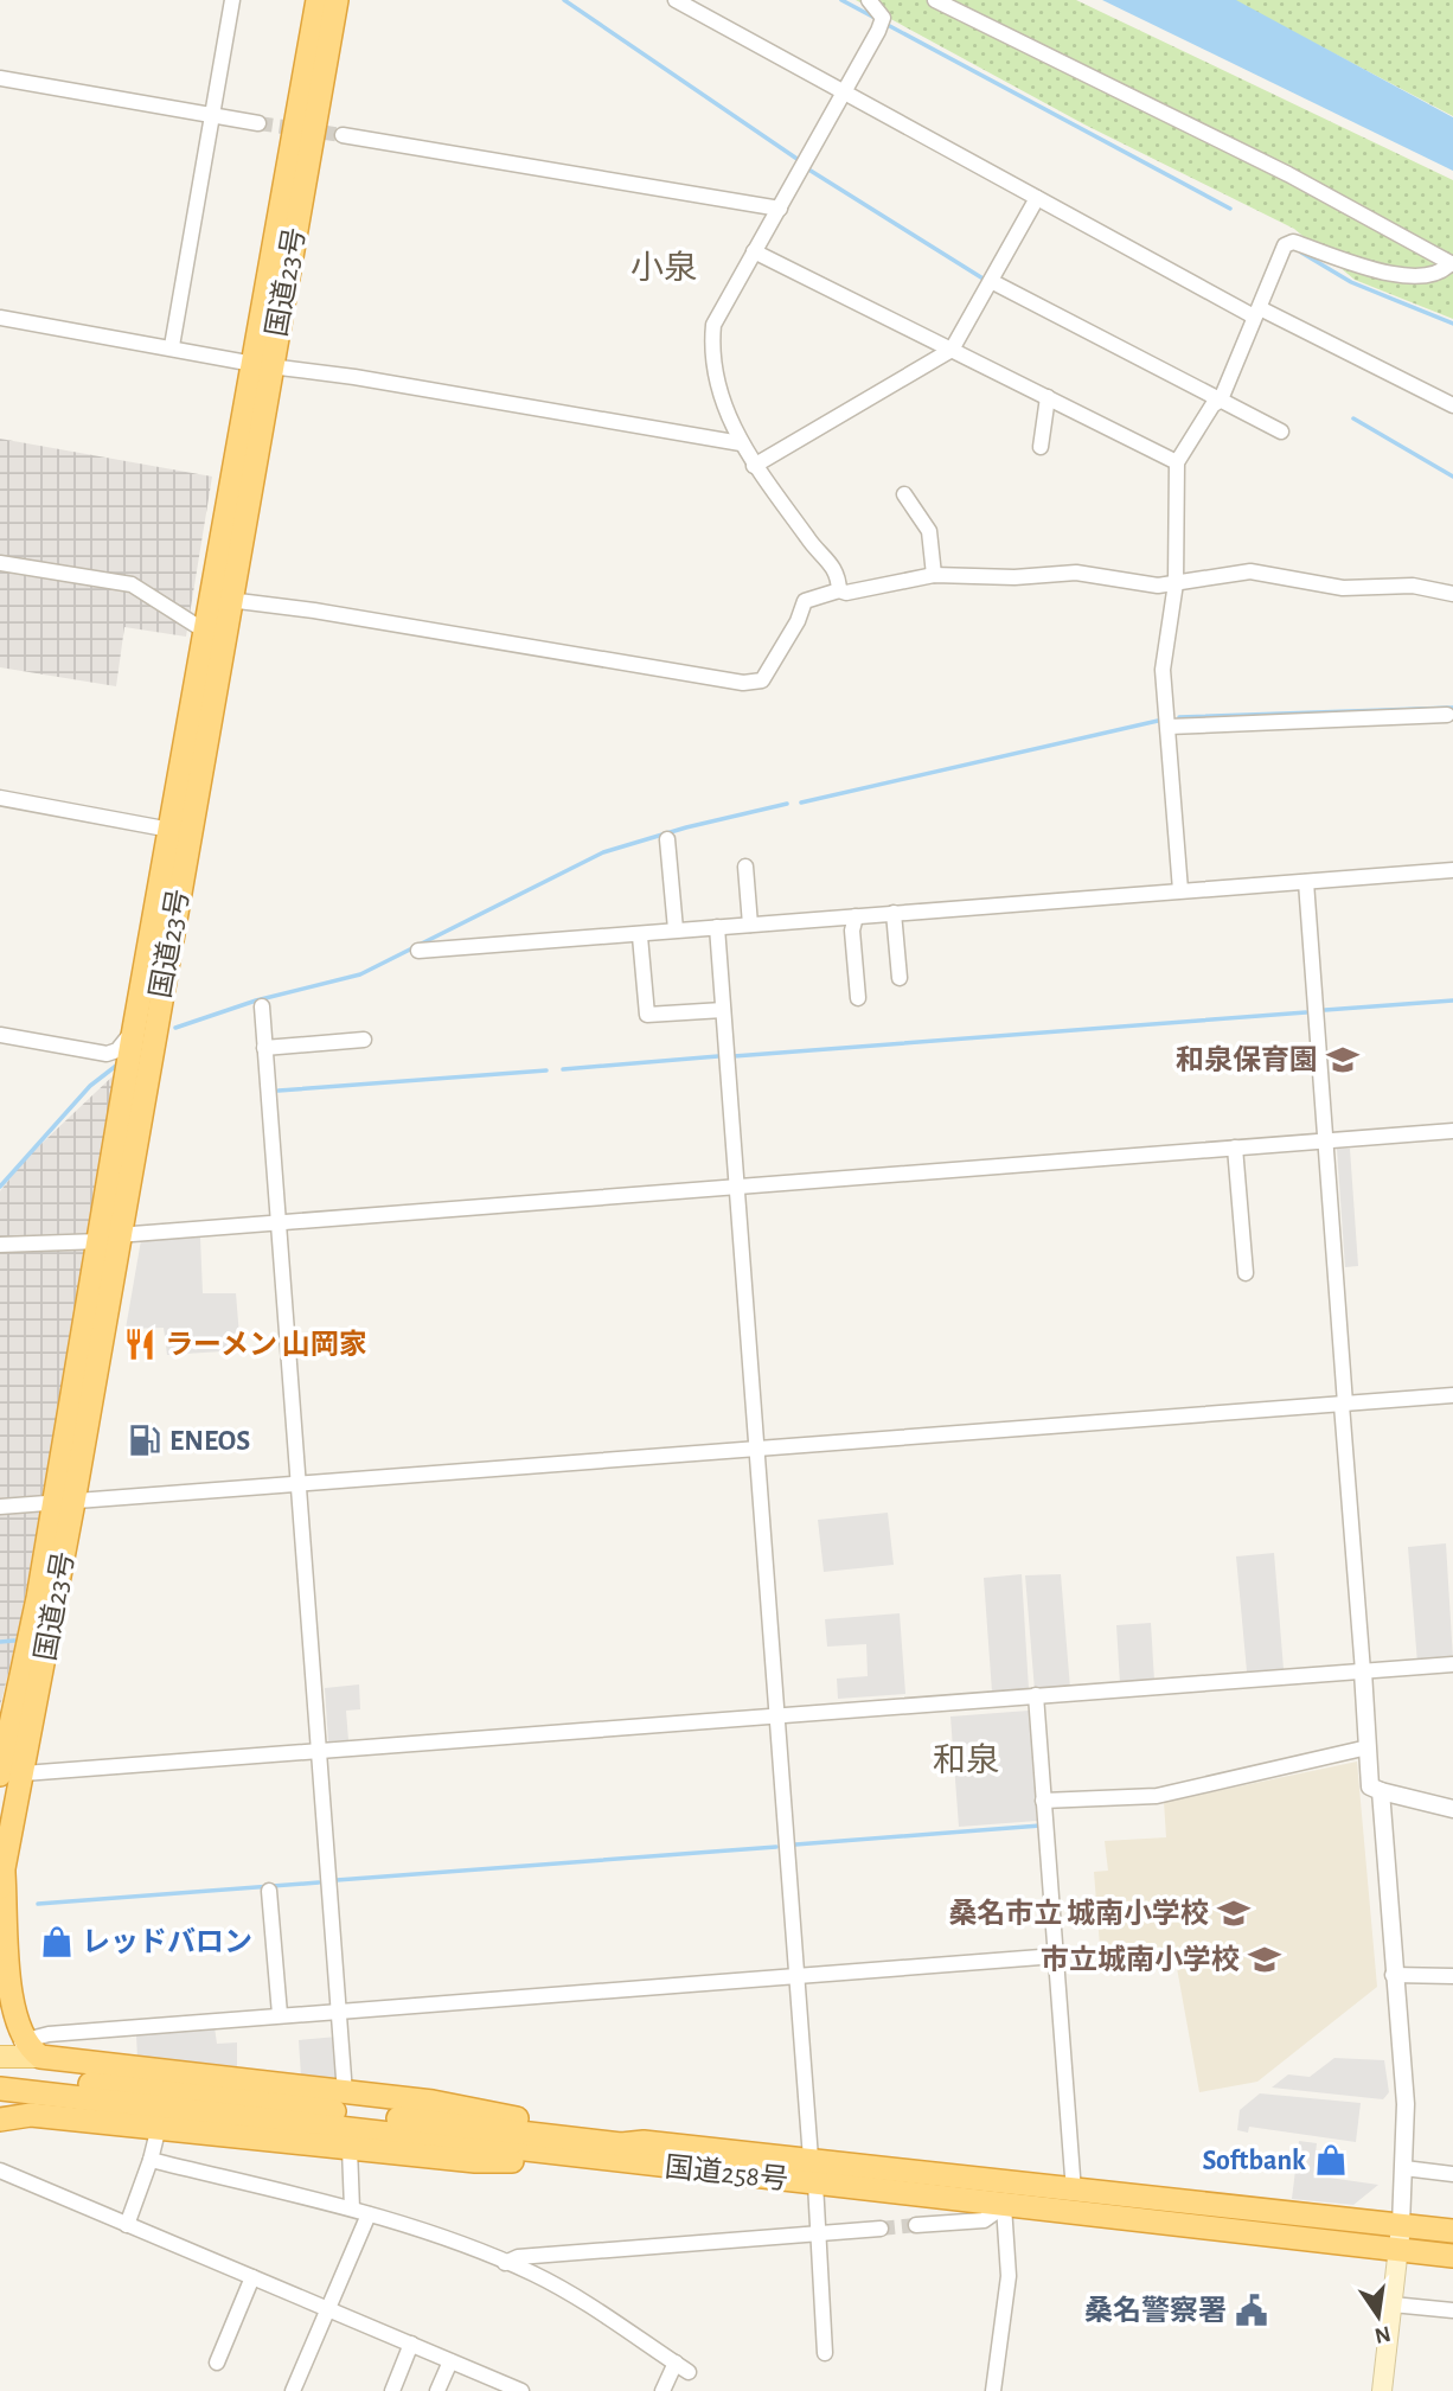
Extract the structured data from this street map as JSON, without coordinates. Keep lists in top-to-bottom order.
{
  "streets": {
    "highway": ["国道23号", "国道258号"]
  },
  "districts": ["小泉", "和泉"],
  "places": {
    "school or university": ["和泉保育園", "桑名市立 城南小学校", "市立城南小学校"],
    "restaurant": ["ラーメン 山岡家"],
    "fuel station": ["ENEOS"],
    "shop": ["レッドバロン", "Softbank"],
    "public building": ["桑名警察署"]
  },
  "north": "bottom"
}
